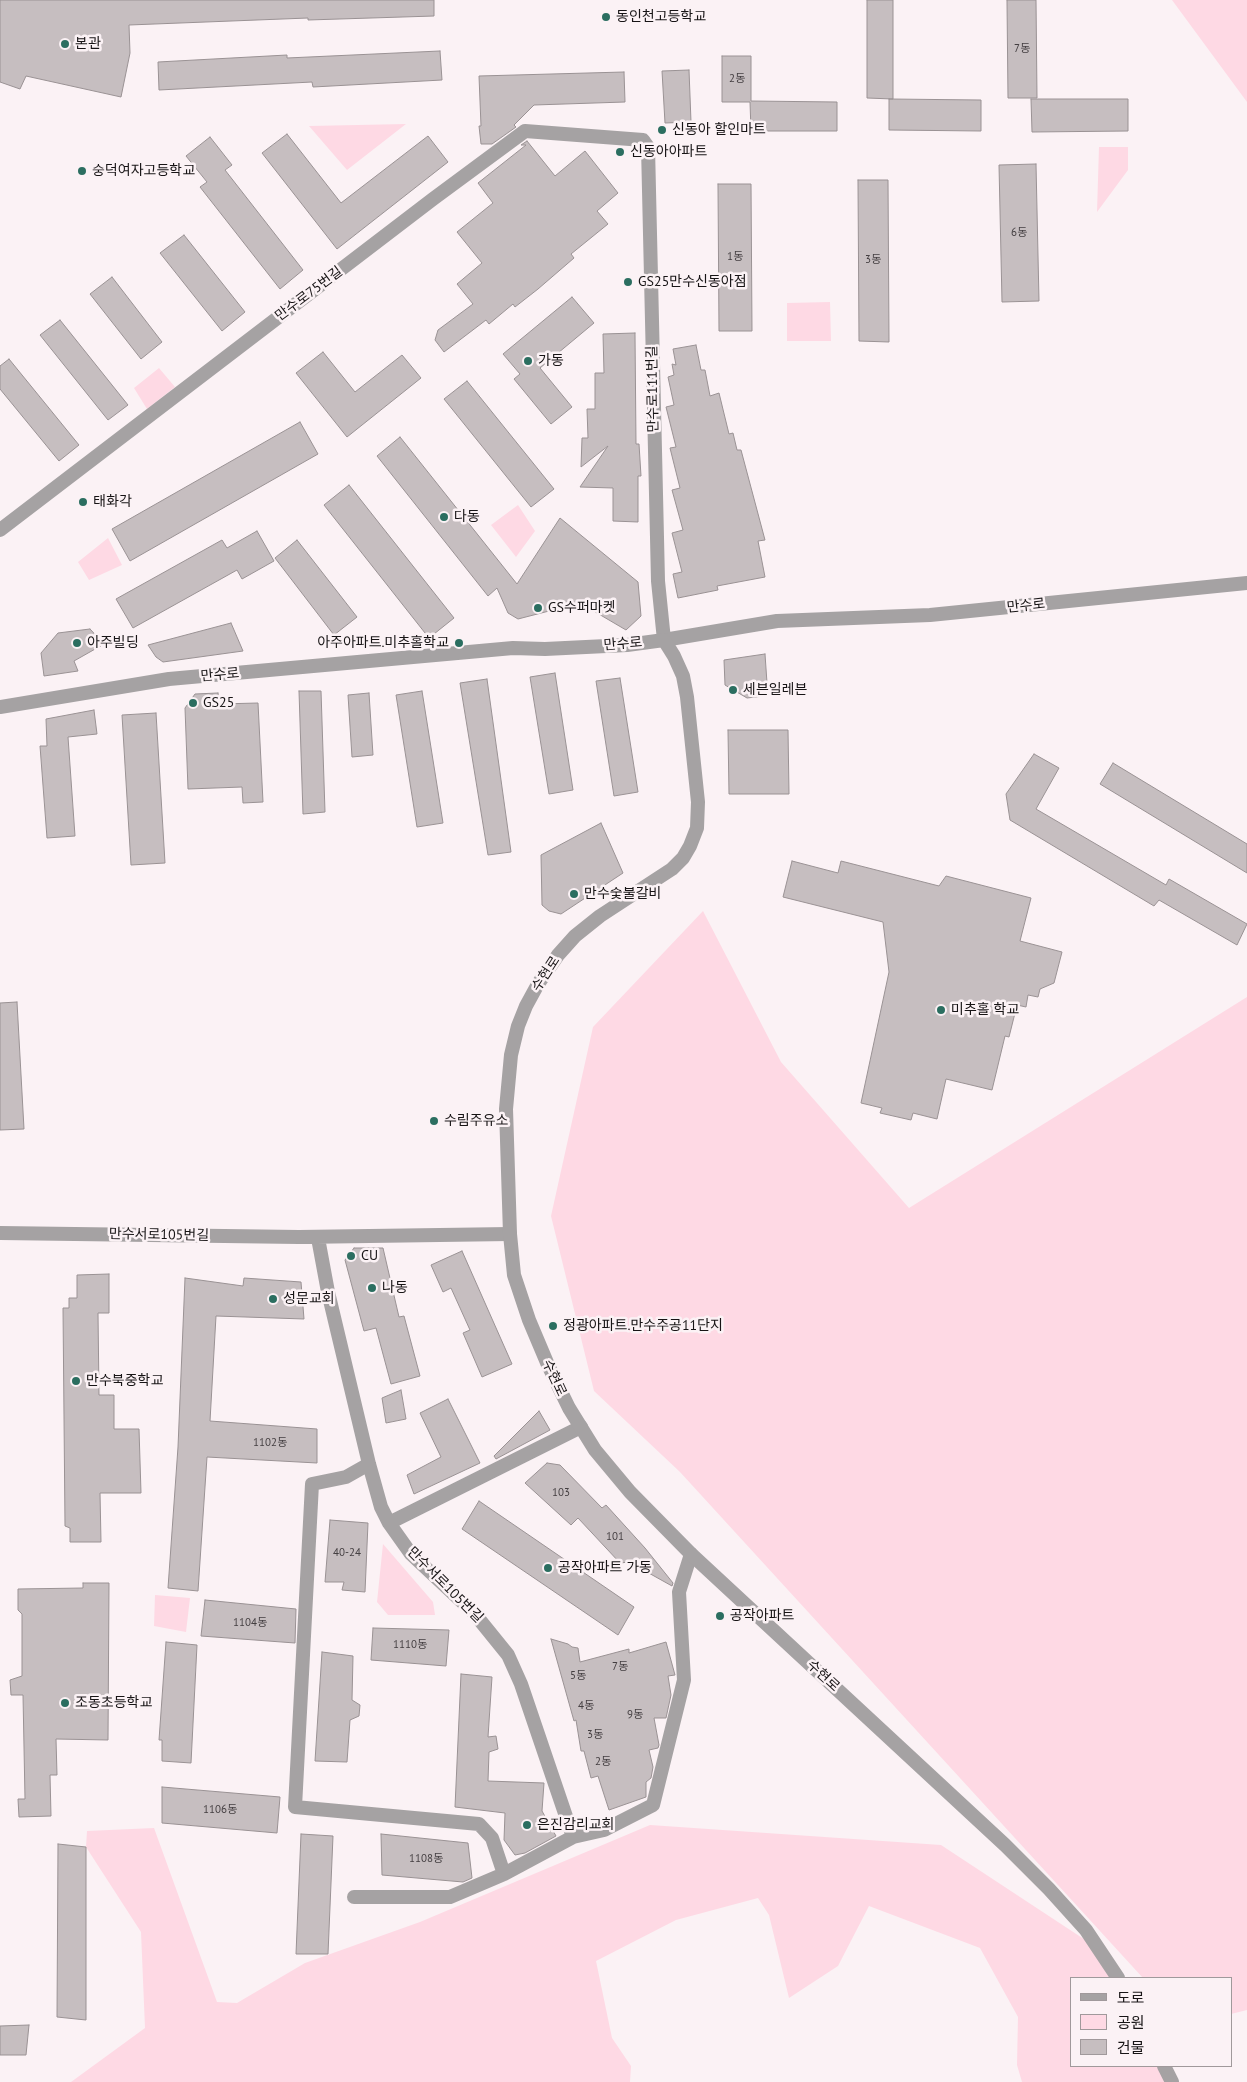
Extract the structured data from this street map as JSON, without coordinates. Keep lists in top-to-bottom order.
{
  "streets": {
    "street": [
      "만수로75번길",
      "만수로111번길",
      "만수로",
      "수현로",
      "만수서로105번길"
    ]
  },
  "crossings": [
    ["만수로75번길", "만수로111번길"],
    ["만수로111번길", "만수로"],
    ["만수로111번길", "수현로"],
    ["만수로", "수현로"],
    ["수현로", "만수서로105번길"]
  ],
  "places": [
    "동인천고등학교",
    "본관",
    "신동아 할인마트",
    "신동아아파트",
    "숭덕여자고등학교",
    "GS25만수신동아점",
    "가동",
    "태화각",
    "다동",
    "GS수퍼마켓",
    "아주빌딩",
    "아주아파트.미추홀학교",
    "세븐일레븐",
    "GS25",
    "만수숯불갈비",
    "미추홀 학교",
    "수림주유소",
    "CU",
    "나동",
    "성문교회",
    "정광아파트.만수주공11단지",
    "만수북중학교",
    "공작아파트 가동",
    "공작아파트",
    "조동초등학교",
    "은진감리교회"
  ],
  "house_numbers": [
    "7동",
    "2동",
    "6동",
    "1동",
    "3동",
    "1102동",
    "103",
    "101",
    "40-24",
    "1104동",
    "1110동",
    "7동",
    "5동",
    "4동",
    "9동",
    "3동",
    "2동",
    "1106동",
    "1108동"
  ],
  "legend": ["도로", "공원", "건물"]
}
